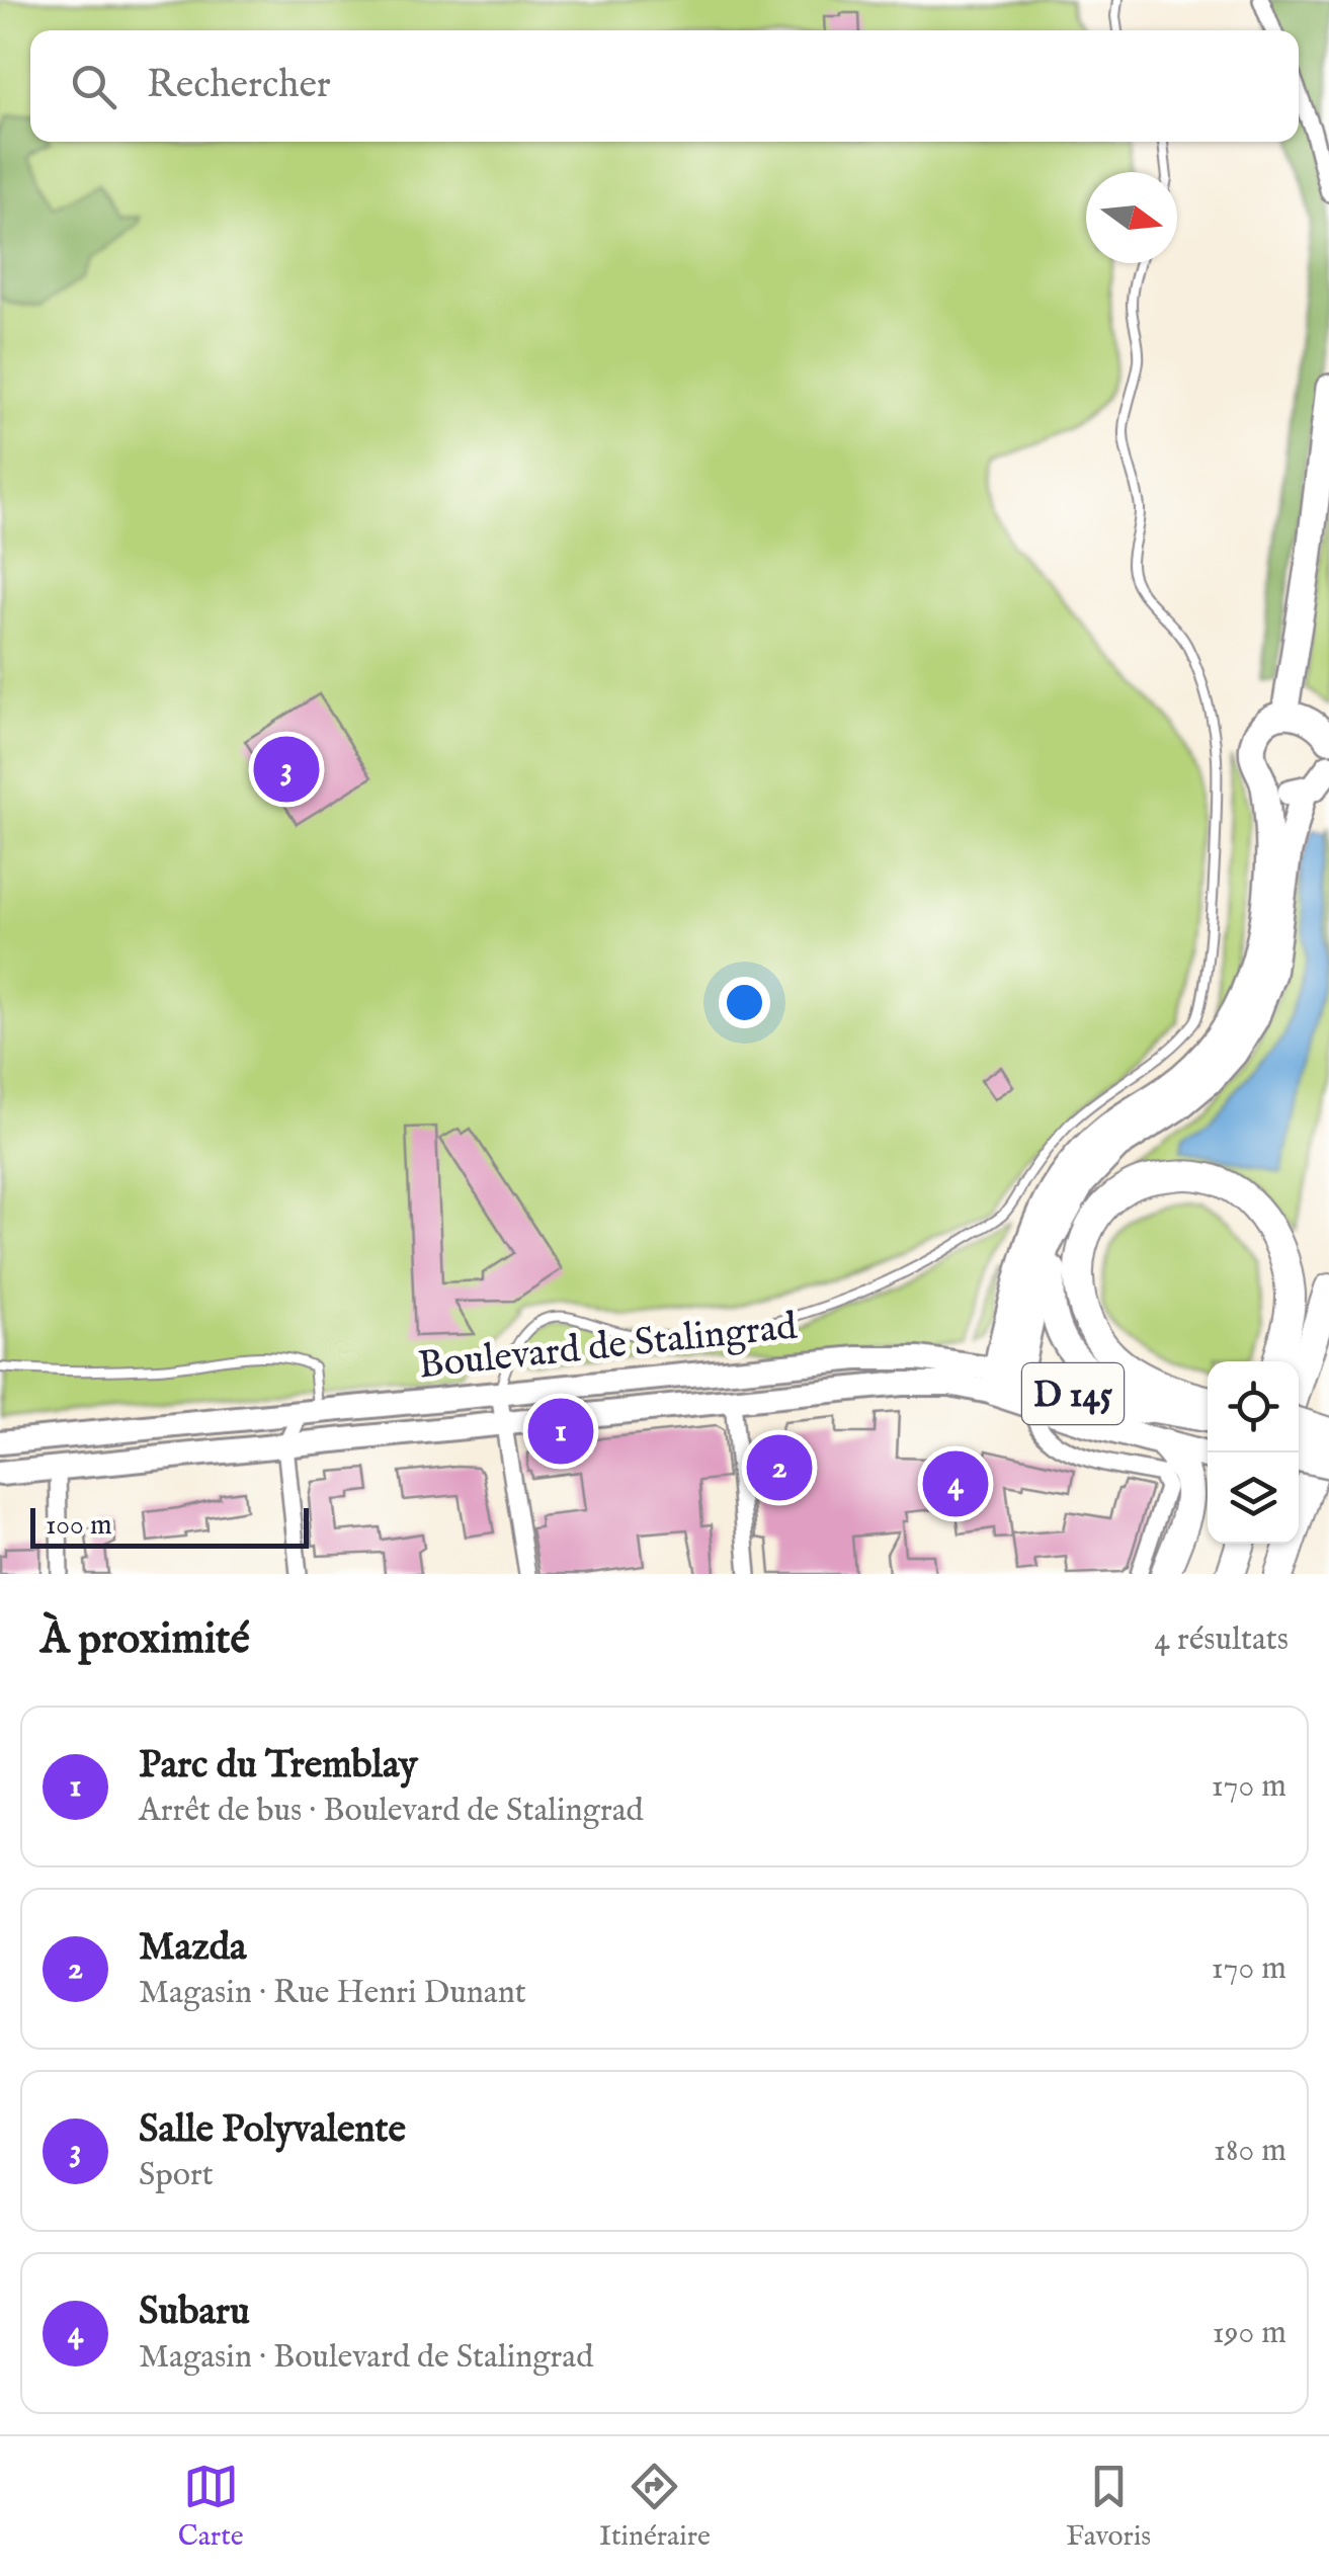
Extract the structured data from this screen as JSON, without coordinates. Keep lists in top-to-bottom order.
{
  "streets": {
    "main road": ["Boulevard de Stalingrad", "D 145"]
  },
  "crossings": [
    ["Boulevard de Stalingrad", "D 145"]
  ],
  "scale_bar": "100 m",
  "north": "right",
  "page": {
    "search": "Rechercher",
    "pins": [
      "3",
      "1",
      "2",
      "4"
    ],
    "scale": "100 m",
    "heading": ["À proximité", "4 résultats"],
    "list": [
      {
        "mark": "1",
        "name": "Parc du Tremblay",
        "note": "Arrêt de bus · Boulevard de Stalingrad",
        "value": "170 m"
      },
      {
        "mark": "2",
        "name": "Mazda",
        "note": "Magasin · Rue Henri Dunant",
        "value": "170 m"
      },
      {
        "mark": "3",
        "name": "Salle Polyvalente",
        "note": "Sport",
        "value": "180 m"
      },
      {
        "mark": "4",
        "name": "Subaru",
        "note": "Magasin · Boulevard de Stalingrad",
        "value": "190 m"
      }
    ],
    "nav": ["Carte", "Itinéraire", "Favoris"]
  }
}
